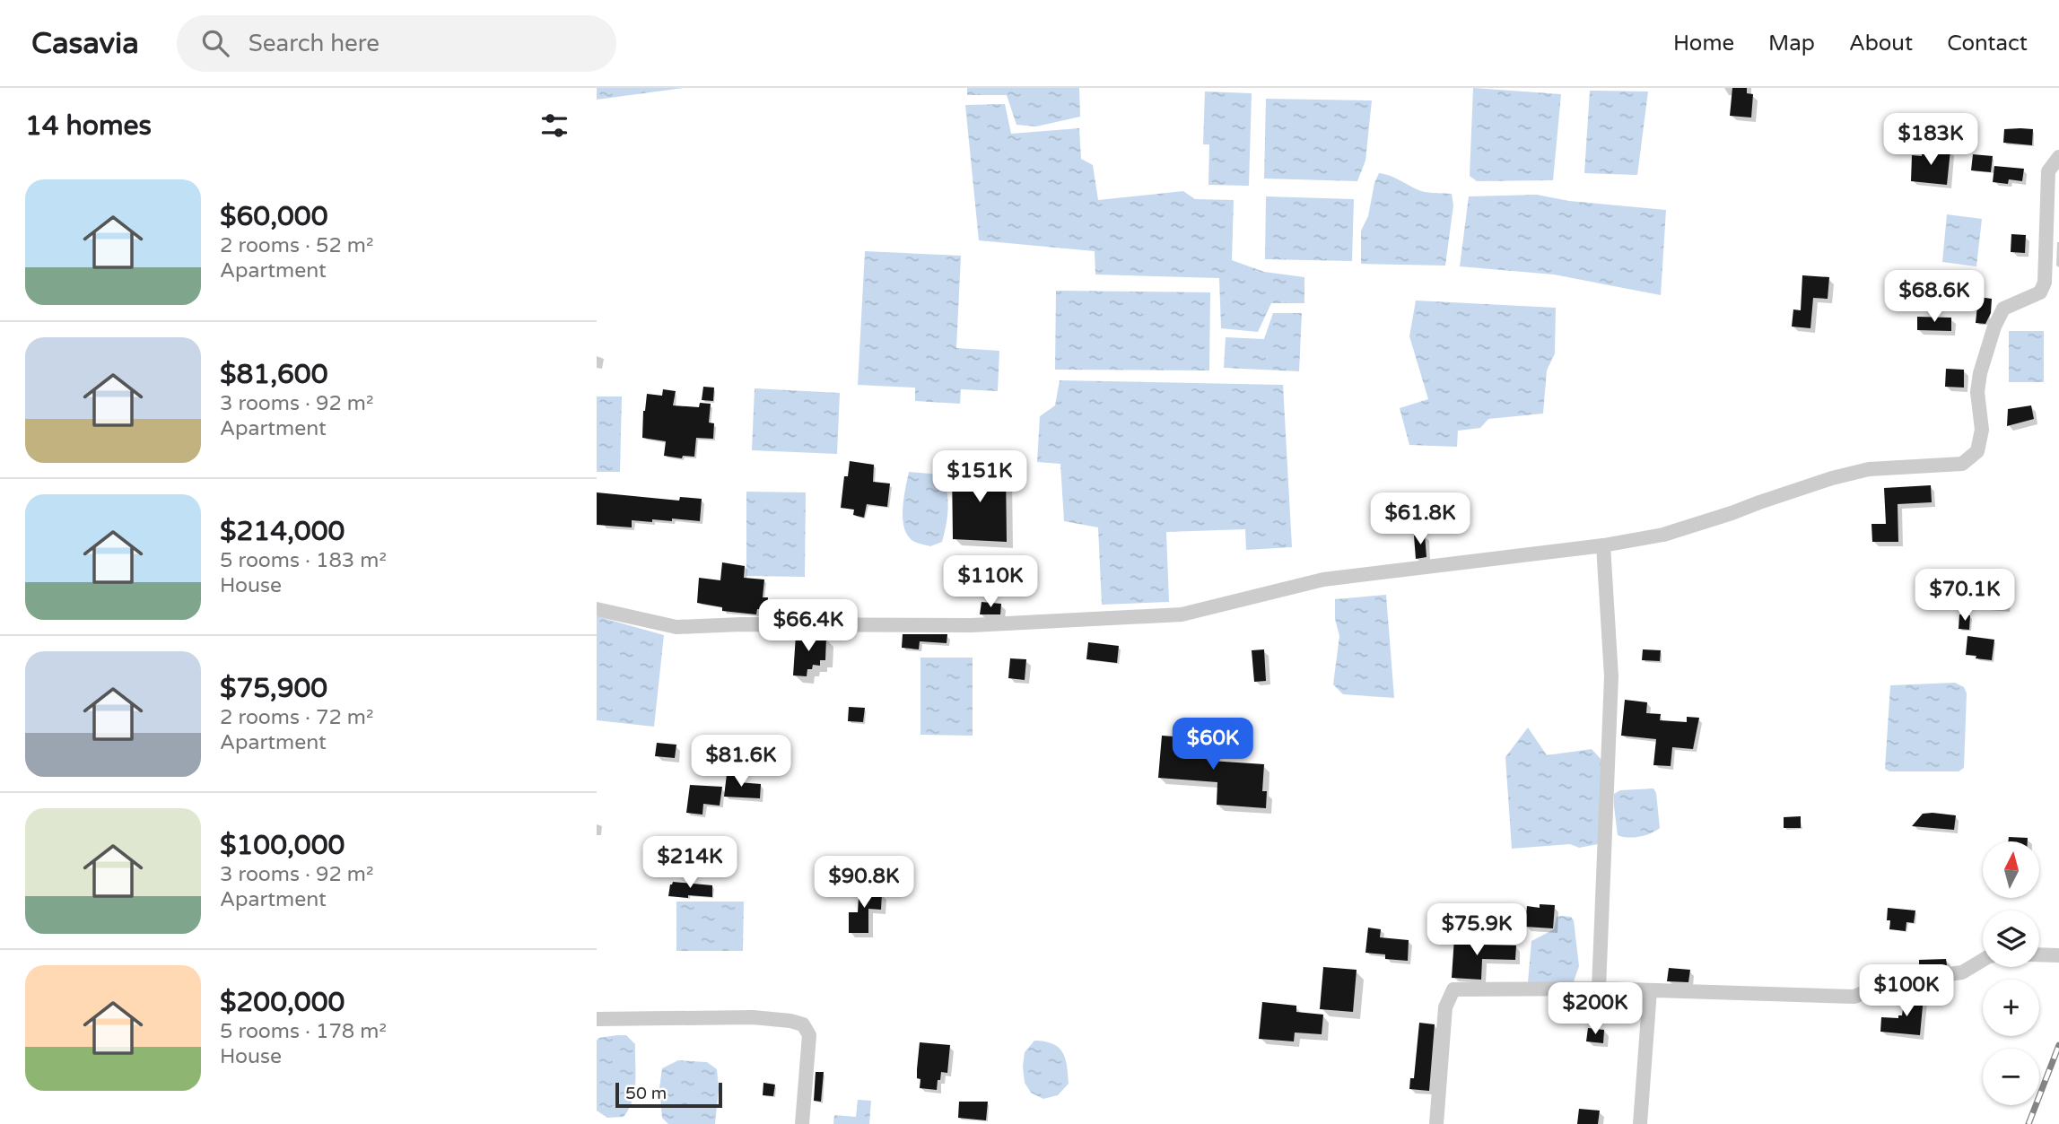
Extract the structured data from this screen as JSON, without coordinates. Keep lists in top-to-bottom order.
{
  "scale_bar": "50 m",
  "north": "top",
  "page": {
    "header": "Casavia",
    "search": "Search here",
    "nav": [
      "Home",
      "Map",
      "About",
      "Contact"
    ],
    "heading": "14 homes",
    "price": [
      "$183K",
      "$68.6K",
      "$151K",
      "$61.8K",
      "$110K",
      "$70.1K",
      "$66.4K",
      "$60K",
      "$81.6K",
      "$214K",
      "$90.8K",
      "$75.9K",
      "$100K",
      "$200K"
    ],
    "list": [
      {
        "name": "$60,000",
        "note": "2 rooms · 52 m² · Apartment"
      },
      {
        "name": "$81,600",
        "note": "3 rooms · 92 m² · Apartment"
      },
      {
        "name": "$214,000",
        "note": "5 rooms · 183 m² · House"
      },
      {
        "name": "$75,900",
        "note": "2 rooms · 72 m² · Apartment"
      },
      {
        "name": "$100,000",
        "note": "3 rooms · 92 m² · Apartment"
      },
      {
        "name": "$200,000",
        "note": "5 rooms · 178 m² · House"
      }
    ],
    "map_buttons": ["+", "−"],
    "scale": "50 m"
  }
}
